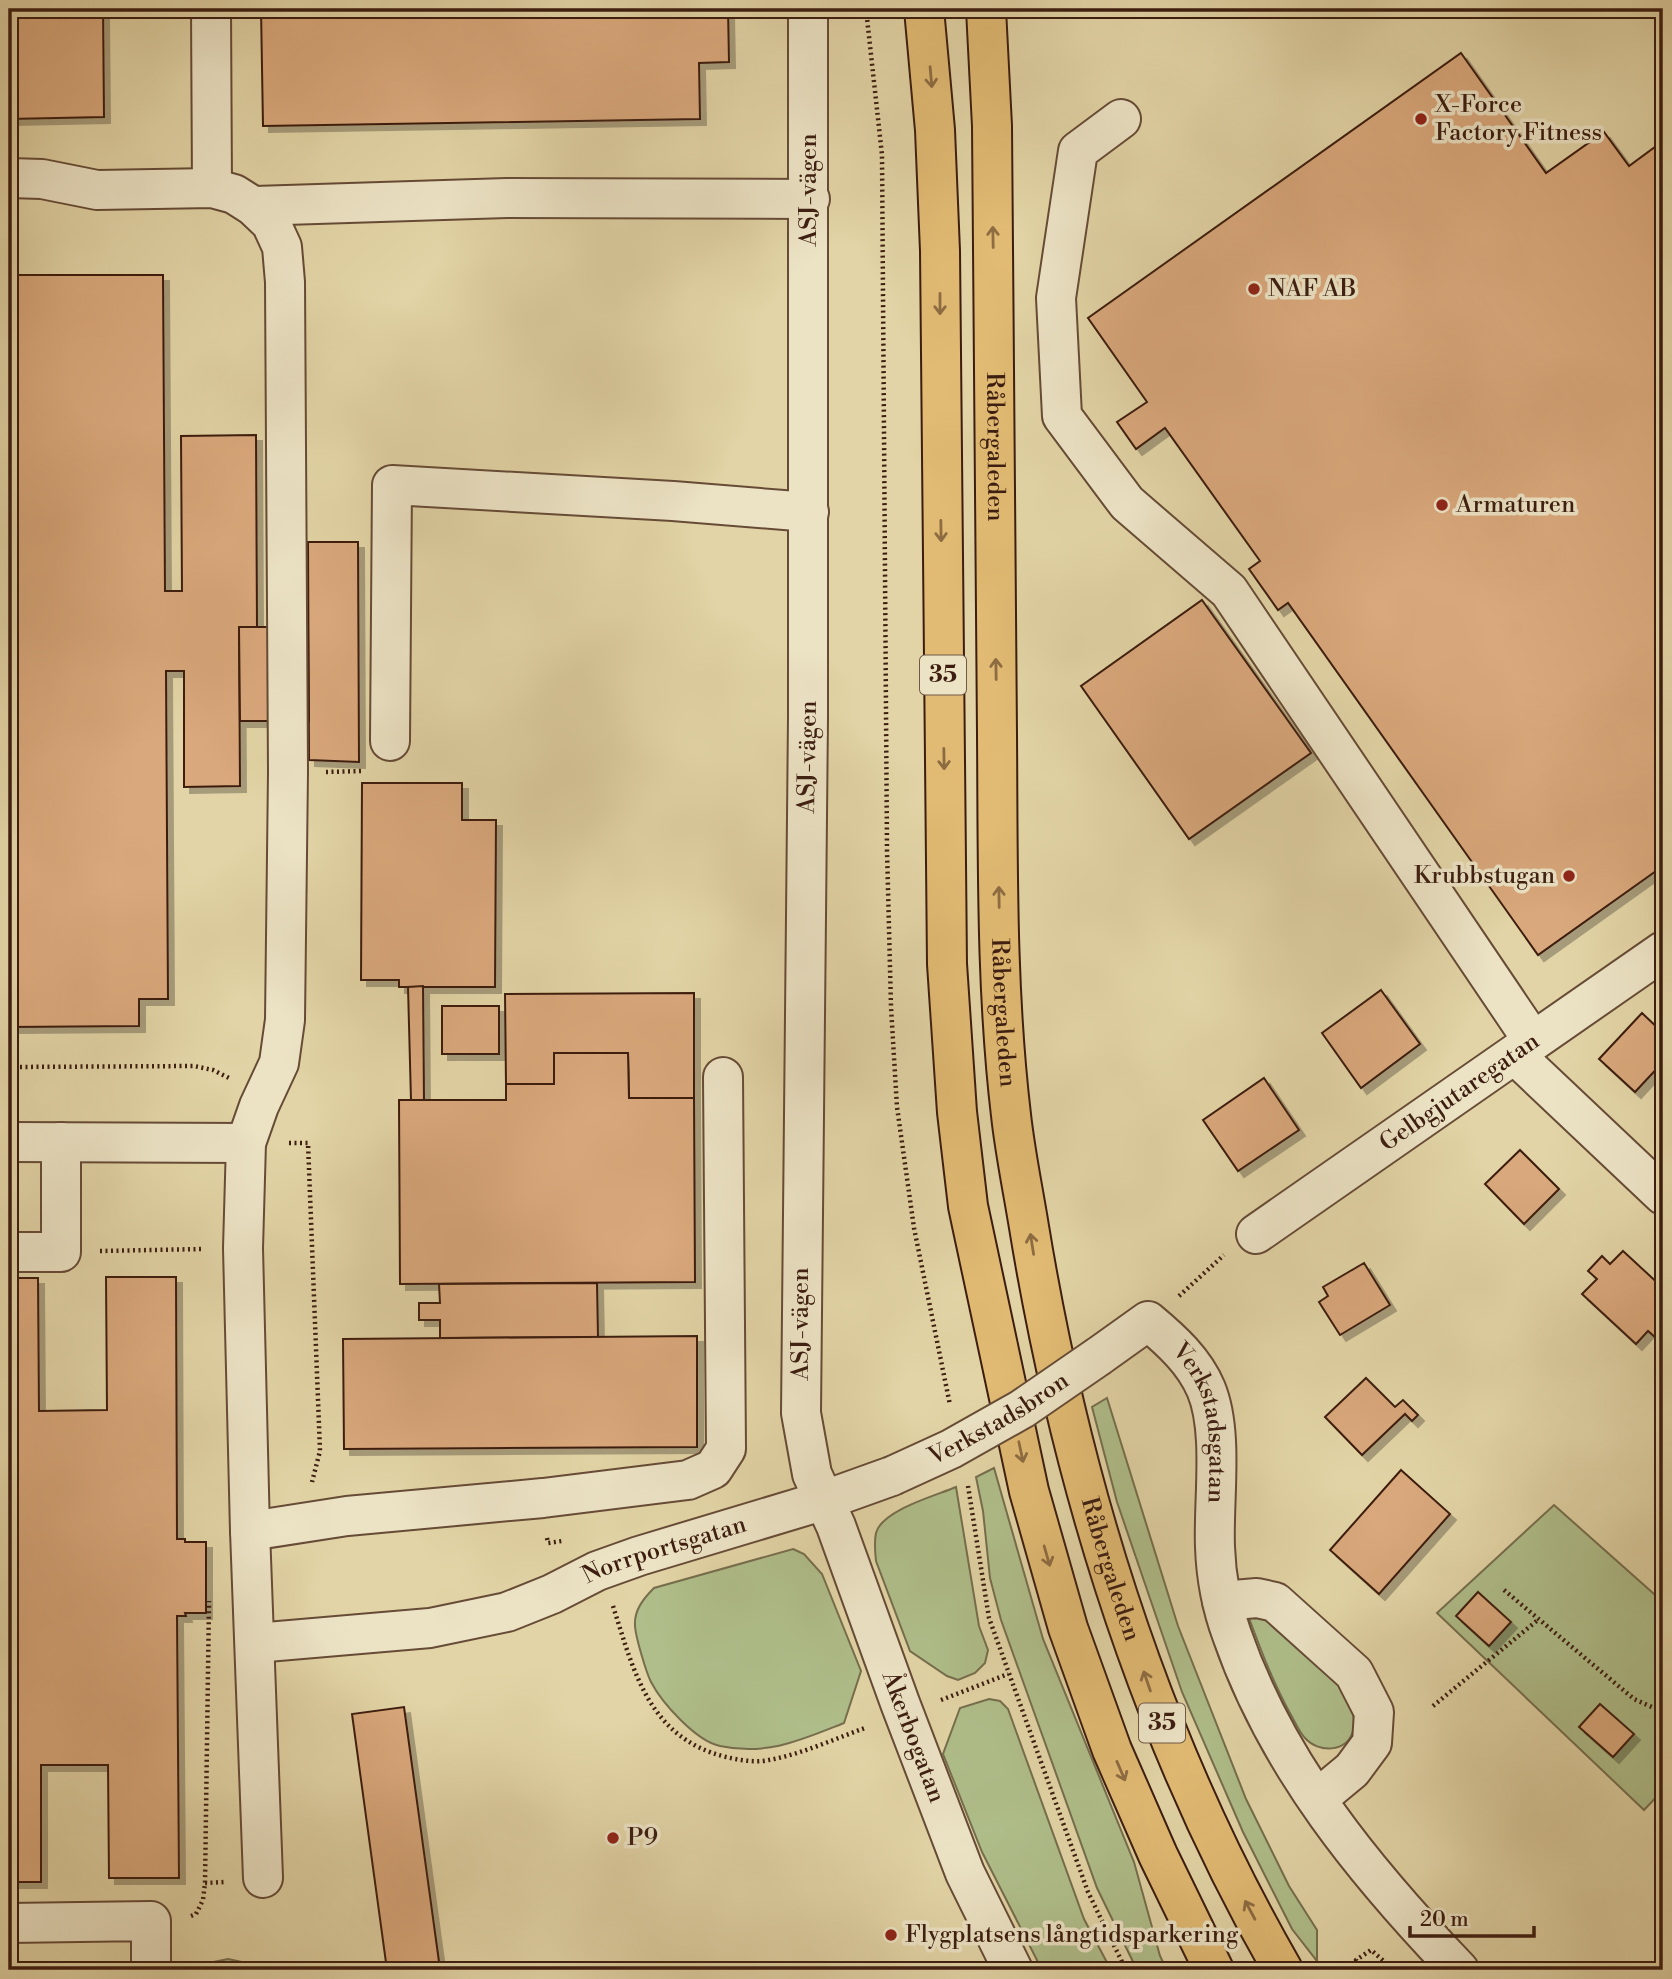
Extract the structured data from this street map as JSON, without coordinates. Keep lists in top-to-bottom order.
{
  "streets": {
    "main road": ["Råbergaleden", "35"],
    "street": [
      "ASJ-vägen",
      "Gelbgjutaregatan",
      "Verkstadsbron",
      "Verkstadsgatan",
      "Norrportsgatan",
      "Åkerbogatan"
    ]
  },
  "crossings": [
    ["ASJ-vägen", "Verkstadsbron"],
    ["ASJ-vägen", "Norrportsgatan"],
    ["ASJ-vägen", "Åkerbogatan"],
    ["Verkstadsbron", "Verkstadsgatan"],
    ["Verkstadsbron", "Norrportsgatan"],
    ["Verkstadsbron", "Åkerbogatan"],
    ["Norrportsgatan", "Åkerbogatan"]
  ],
  "places": [
    "X-Force Factory Fitness",
    "NAF AB",
    "Armaturen",
    "Krubbstugan",
    "P9",
    "Flygplatsens långtidsparkering"
  ],
  "scale_bar": "20 m"
}
